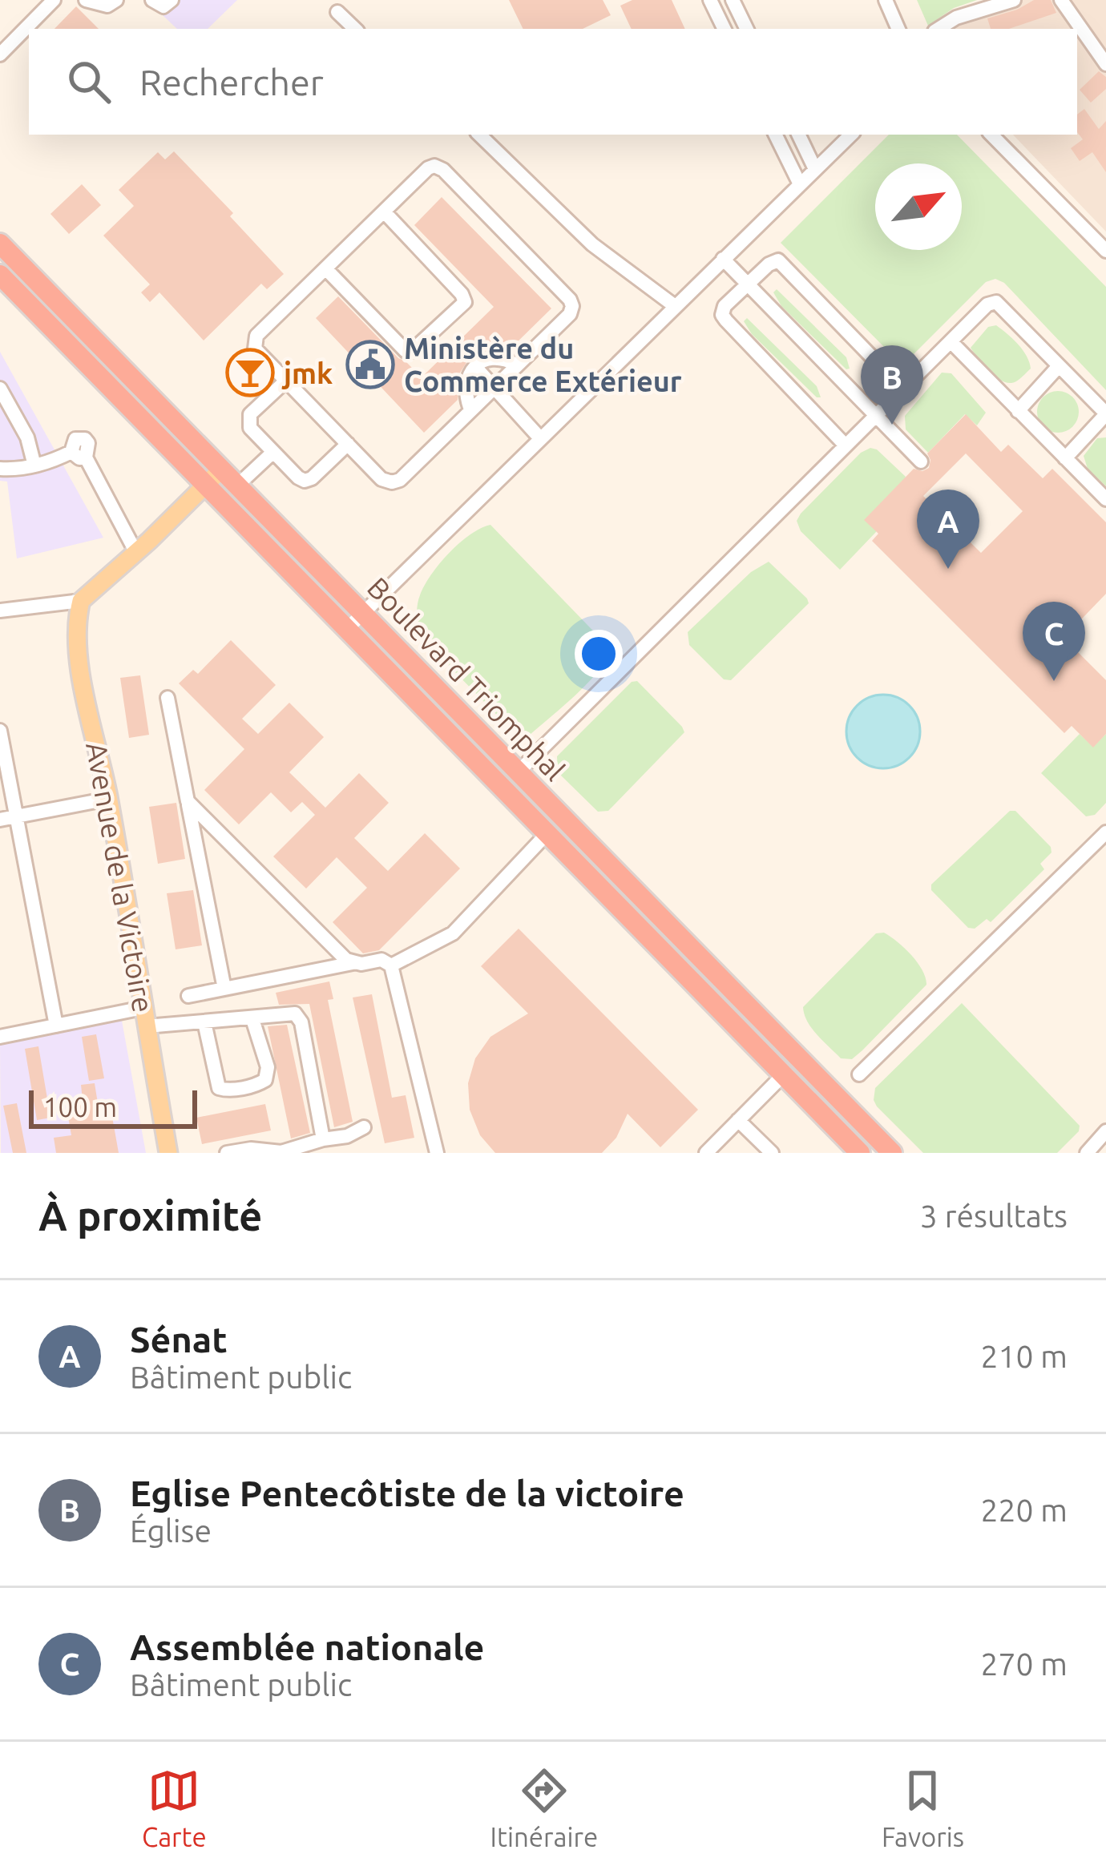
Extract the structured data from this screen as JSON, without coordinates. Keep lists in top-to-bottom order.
{
  "streets": {
    "highway": ["Boulevard Triomphal"],
    "main road": ["Avenue de la Victoire"]
  },
  "places": {
    "public building": ["Ministère du Commerce Extérieur"],
    "bar": ["jmk"]
  },
  "scale_bar": "100 m",
  "north": "top right",
  "page": {
    "search": "Rechercher",
    "pins": ["B", "A", "C"],
    "scale": "100 m",
    "heading": ["À proximité", "3 résultats"],
    "list": [
      {
        "mark": "A",
        "name": "Sénat",
        "note": "Bâtiment public",
        "value": "210 m"
      },
      {
        "mark": "B",
        "name": "Eglise Pentecôtiste de la victoire",
        "note": "Église",
        "value": "220 m"
      },
      {
        "mark": "C",
        "name": "Assemblée nationale",
        "note": "Bâtiment public",
        "value": "270 m"
      }
    ],
    "nav": ["Carte", "Itinéraire", "Favoris"]
  }
}
